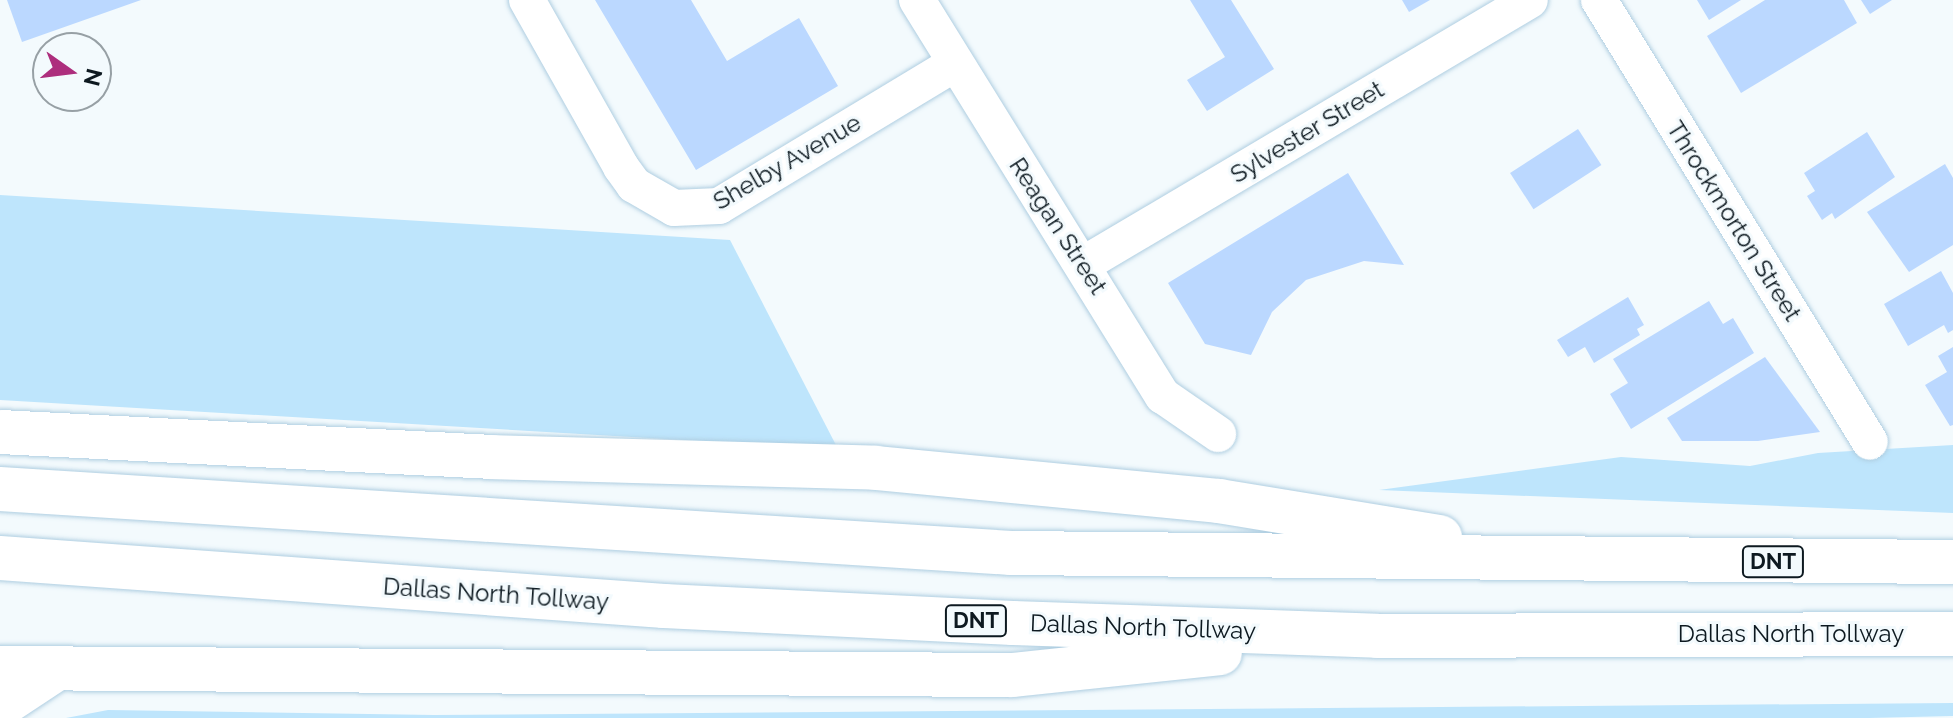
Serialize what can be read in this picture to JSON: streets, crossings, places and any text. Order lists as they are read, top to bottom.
{
  "streets": {
    "highway": ["DNT", "Dallas North Tollway"],
    "street": [
      "Sylvester Street",
      "Shelby Avenue",
      "Throckmorton Street",
      "Reagan Street"
    ]
  },
  "crossings": [
    ["Sylvester Street", "Reagan Street"],
    ["Shelby Avenue", "Reagan Street"]
  ],
  "north": "right"
}
